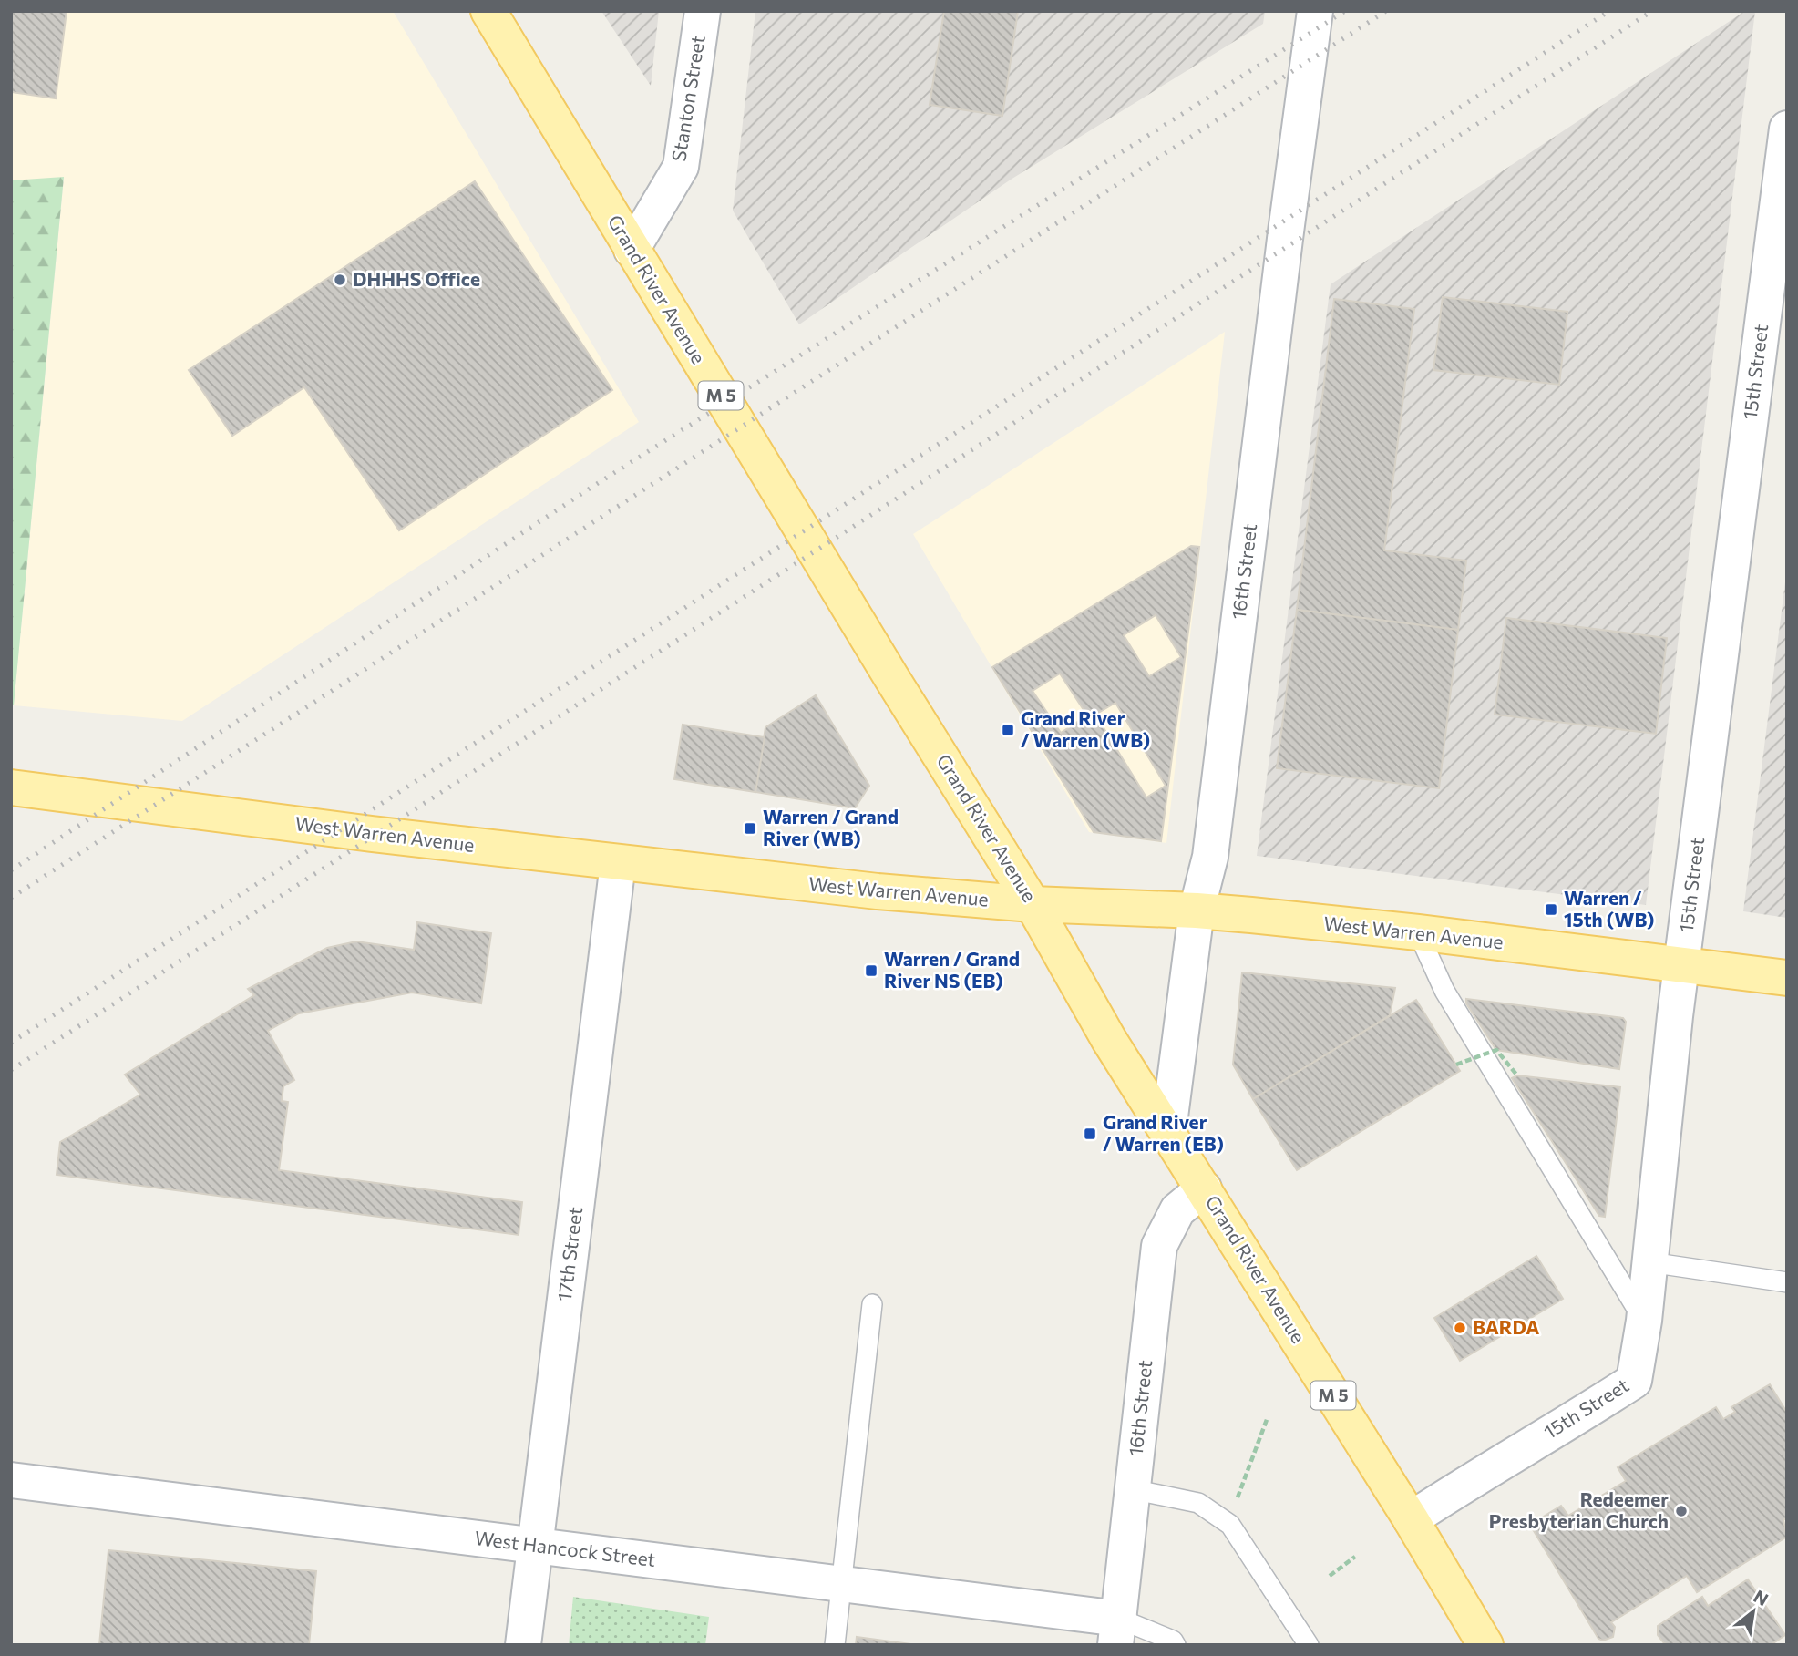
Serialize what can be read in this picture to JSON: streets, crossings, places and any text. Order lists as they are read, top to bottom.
{
  "streets": {
    "main road": ["Grand River Avenue", "M 5", "West Warren Avenue"],
    "street": [
      "Stanton Street",
      "15th Street",
      "16th Street",
      "17th Street",
      "West Hancock Street"
    ]
  },
  "crossings": [
    ["Stanton Street", "Grand River Avenue"],
    ["Grand River Avenue", "15th Street"],
    ["Grand River Avenue", "16th Street"],
    ["Grand River Avenue", "West Warren Avenue"],
    ["15th Street", "West Warren Avenue"],
    ["16th Street", "West Warren Avenue"],
    ["16th Street", "West Hancock Street"],
    ["West Warren Avenue", "17th Street"],
    ["17th Street", "West Hancock Street"]
  ],
  "places": {
    "other": ["DHHHS Office", "BARDA", "Redeemer Presbyterian Church"],
    "transit": [
      "Grand River / Warren (WB)",
      "Warren / Grand River (WB)",
      "Warren / 15th (WB)",
      "Warren / Grand River NS (EB)",
      "Grand River / Warren (EB)"
    ]
  },
  "north": "top right"
}
